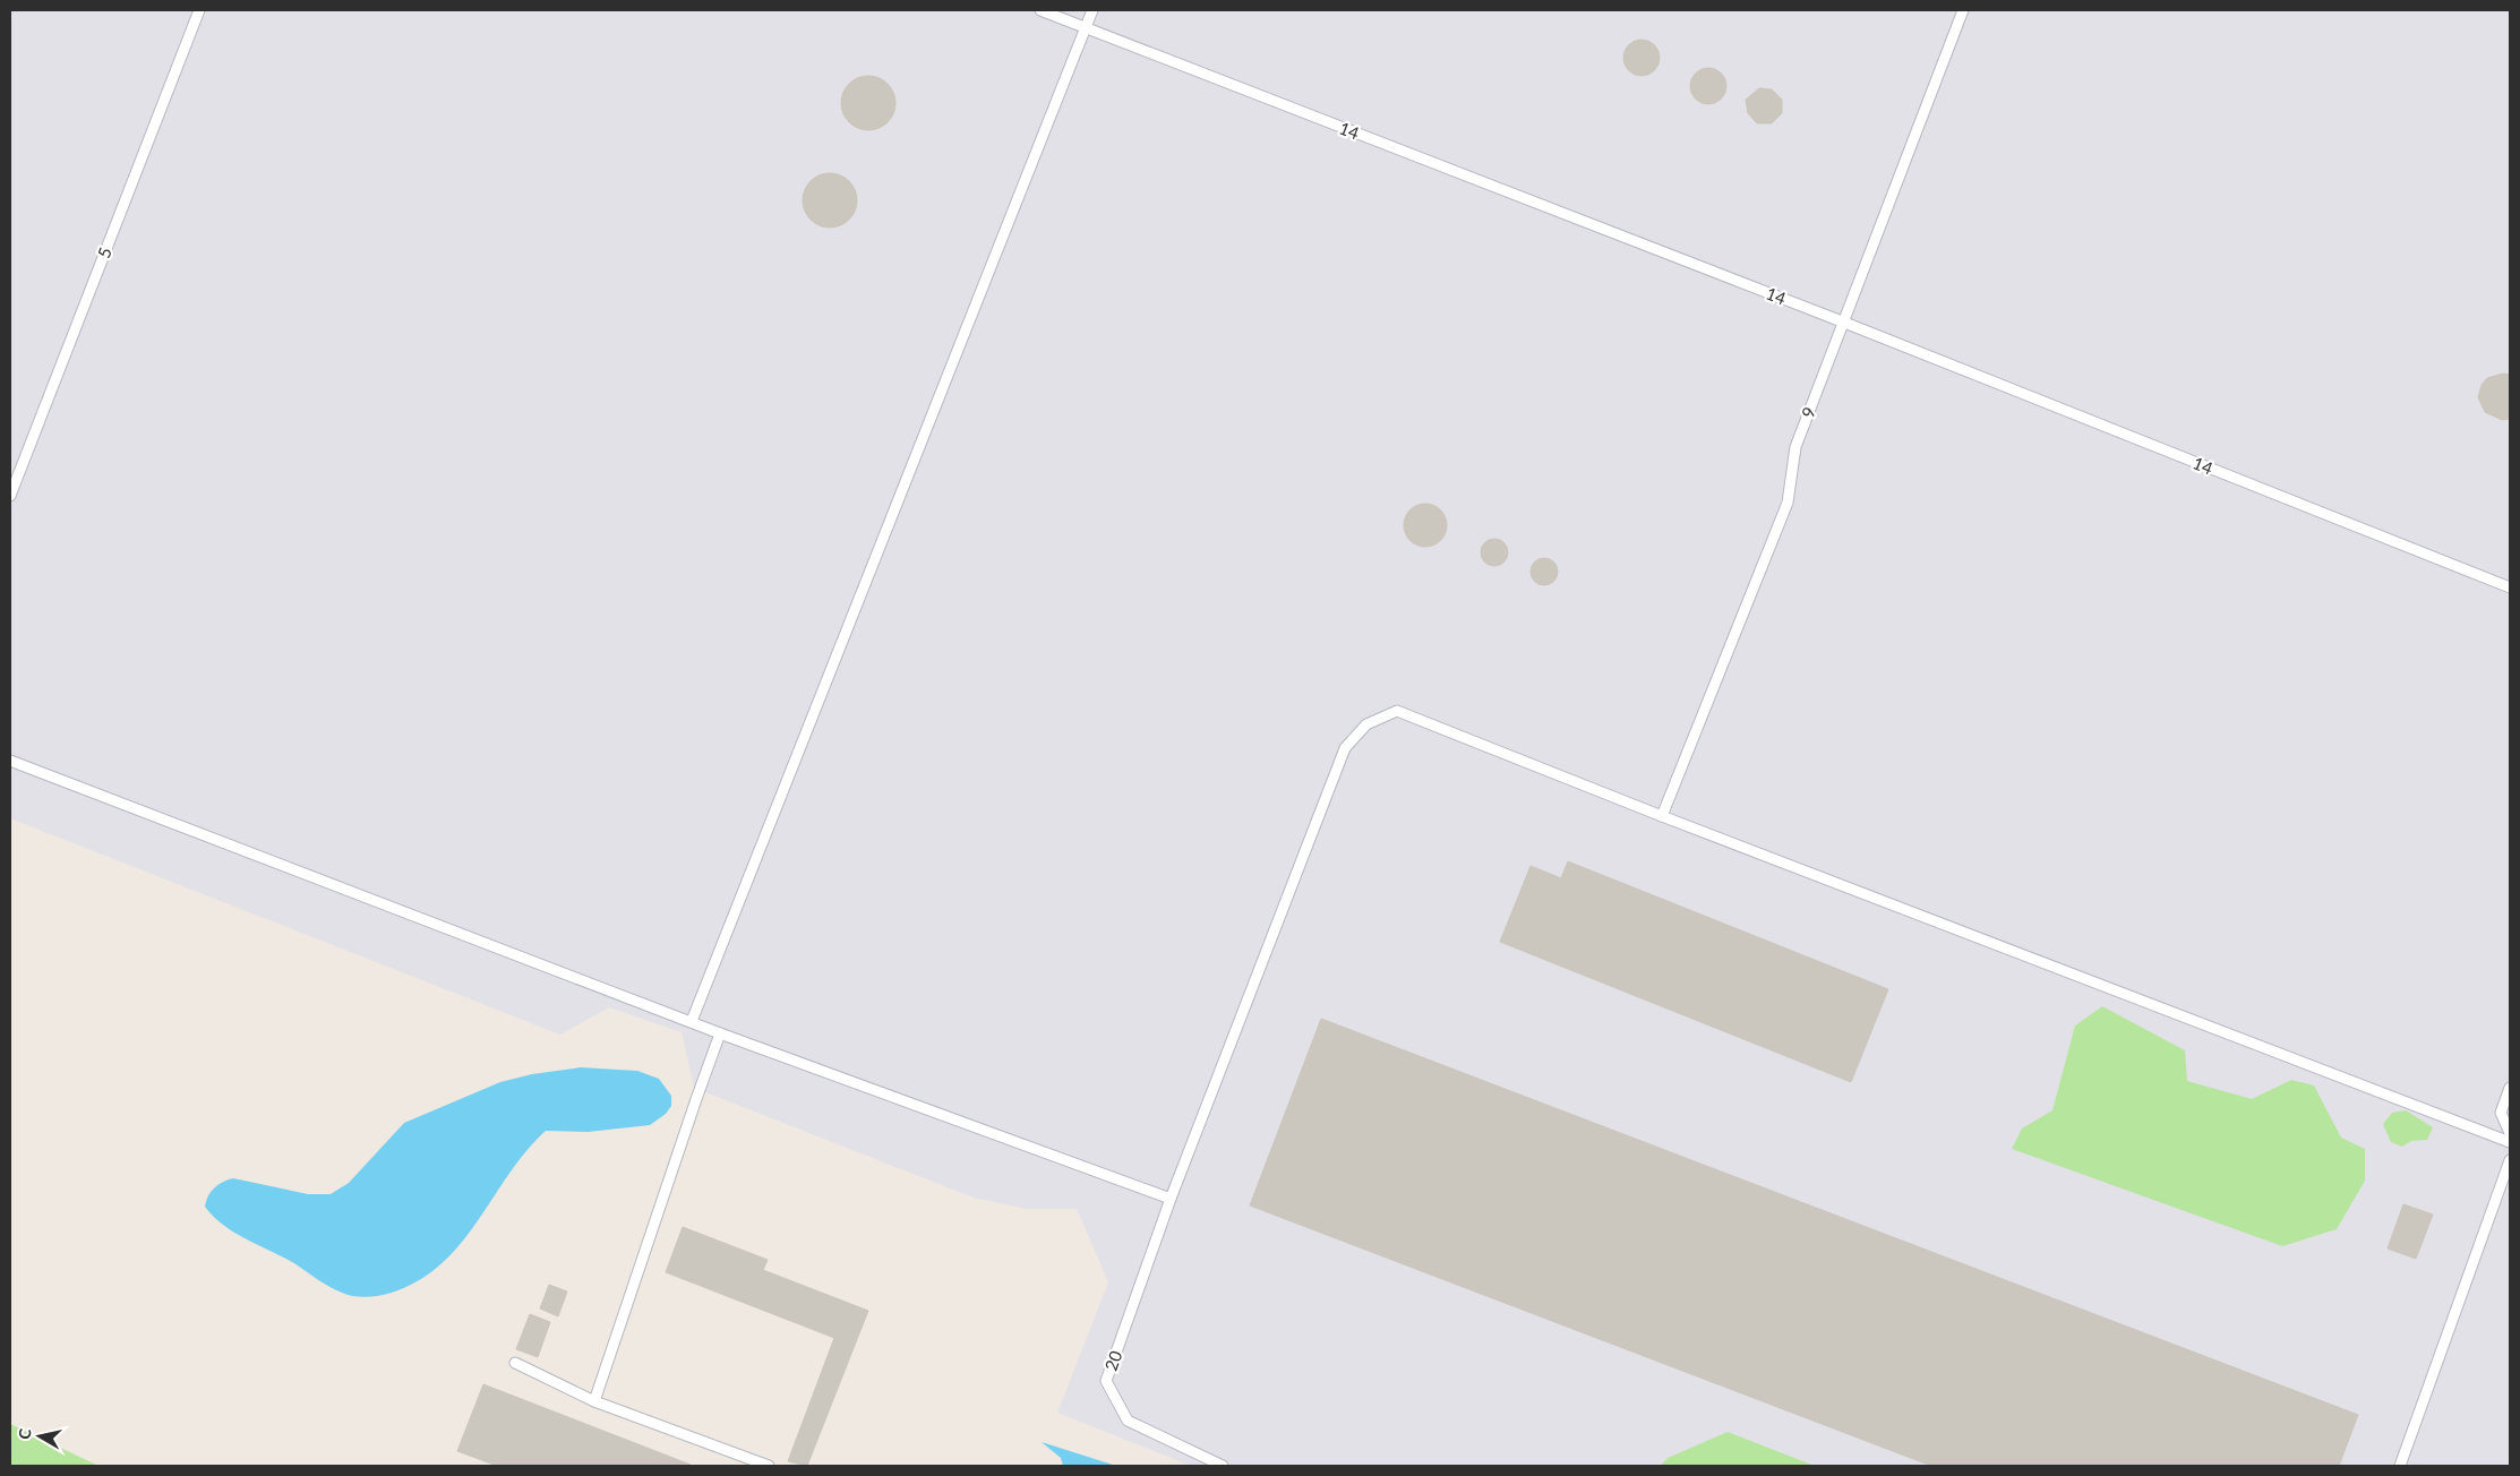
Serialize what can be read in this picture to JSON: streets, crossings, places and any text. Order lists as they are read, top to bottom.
{
  "streets": {
    "lane": [
      "14",
      "5",
      "9",
      "20"
    ]
  },
  "crossings": [
    ["14", "9"],
    ["9", "20"]
  ],
  "north": "left"
}
